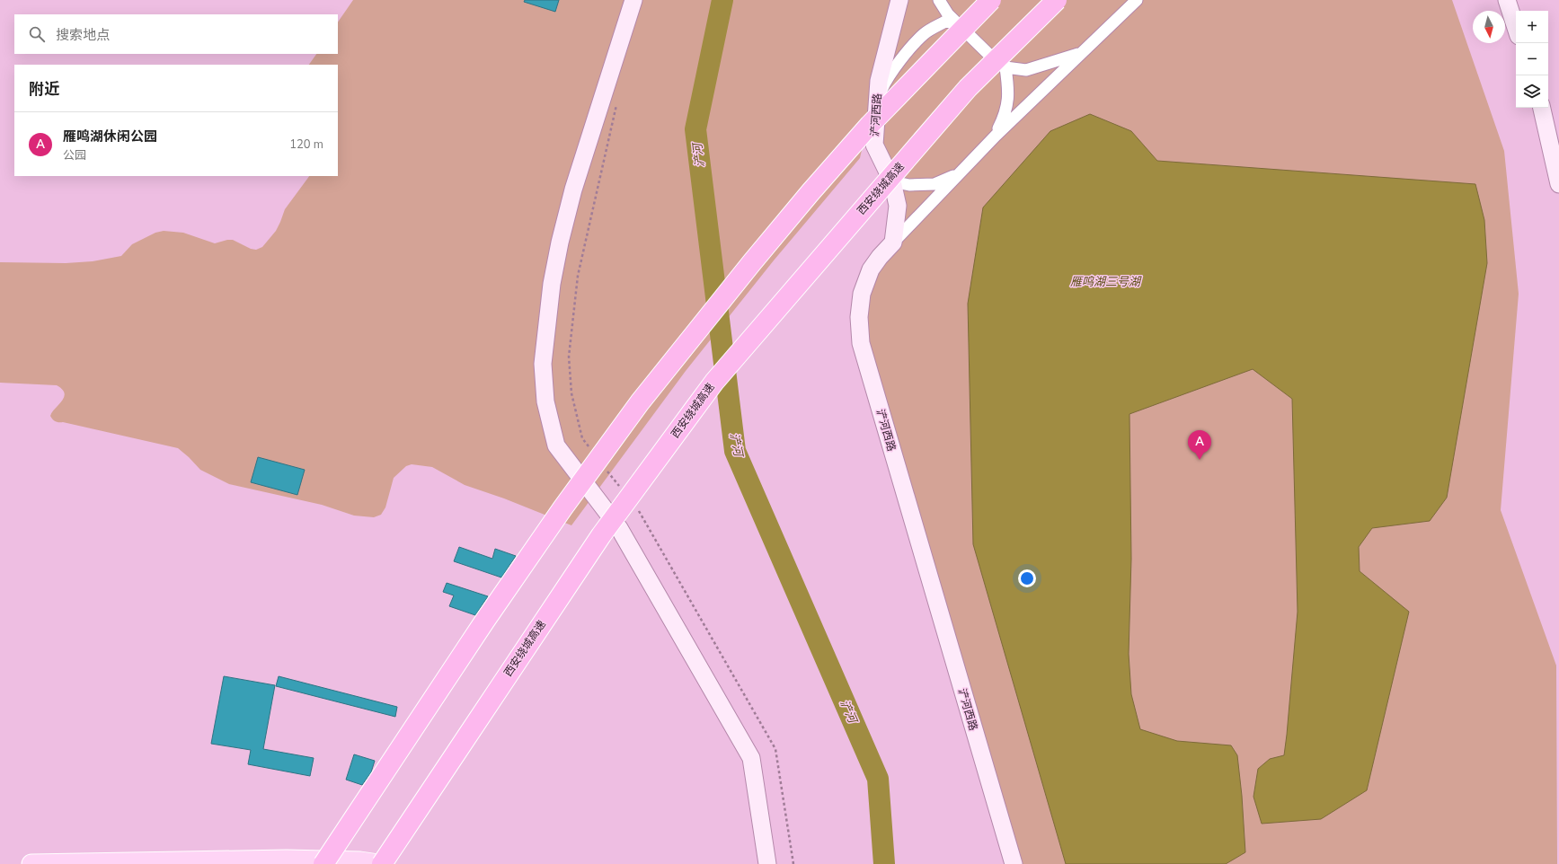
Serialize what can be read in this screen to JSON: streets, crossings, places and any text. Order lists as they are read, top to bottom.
{
  "streets": {
    "highway": ["西安绕城高速"],
    "street": ["浐河西路"]
  },
  "water": ["浐河", "雁鸣湖三号湖"],
  "north": "bottom",
  "page": {
    "map_buttons": ["+", "−"],
    "search": "搜索地点",
    "heading": "附近",
    "list": [
      {
        "mark": "A",
        "name": "雁鸣湖休闲公园",
        "note": "公园",
        "value": "120 m"
      }
    ],
    "pins": "A"
  }
}
